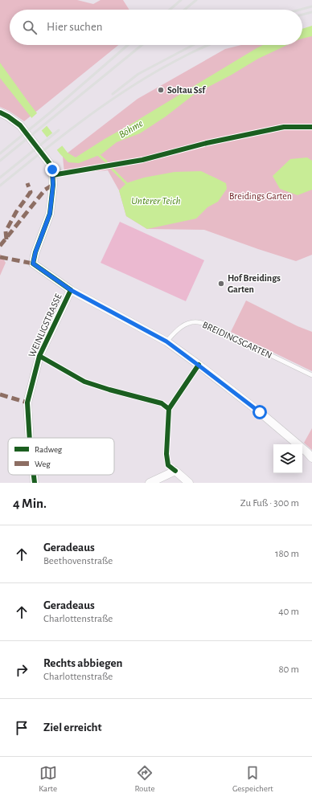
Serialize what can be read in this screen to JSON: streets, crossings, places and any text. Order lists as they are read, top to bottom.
{
  "streets": {
    "street": ["WEINLIGSTRASSE"],
    "lane": ["BREIDINGSGARTEN"]
  },
  "water": ["Böhme", "Unterer Teich"],
  "parks": ["Breidings Garten"],
  "places": ["Soltau Ssf", "Hof Breidings Garten"],
  "legend": ["Radweg", "Weg"],
  "page": {
    "search": "Hier suchen",
    "heading": ["4 Min.", "Zu Fuß · 300 m"],
    "list": [
      ["Geradeaus", "Beethovenstraße", "180 m"],
      ["Geradeaus", "Charlottenstraße", "40 m"],
      ["Rechts abbiegen", "Charlottenstraße", "80 m"],
      "Ziel erreicht"
    ],
    "nav": ["Karte", "Route", "Gespeichert"]
  }
}
